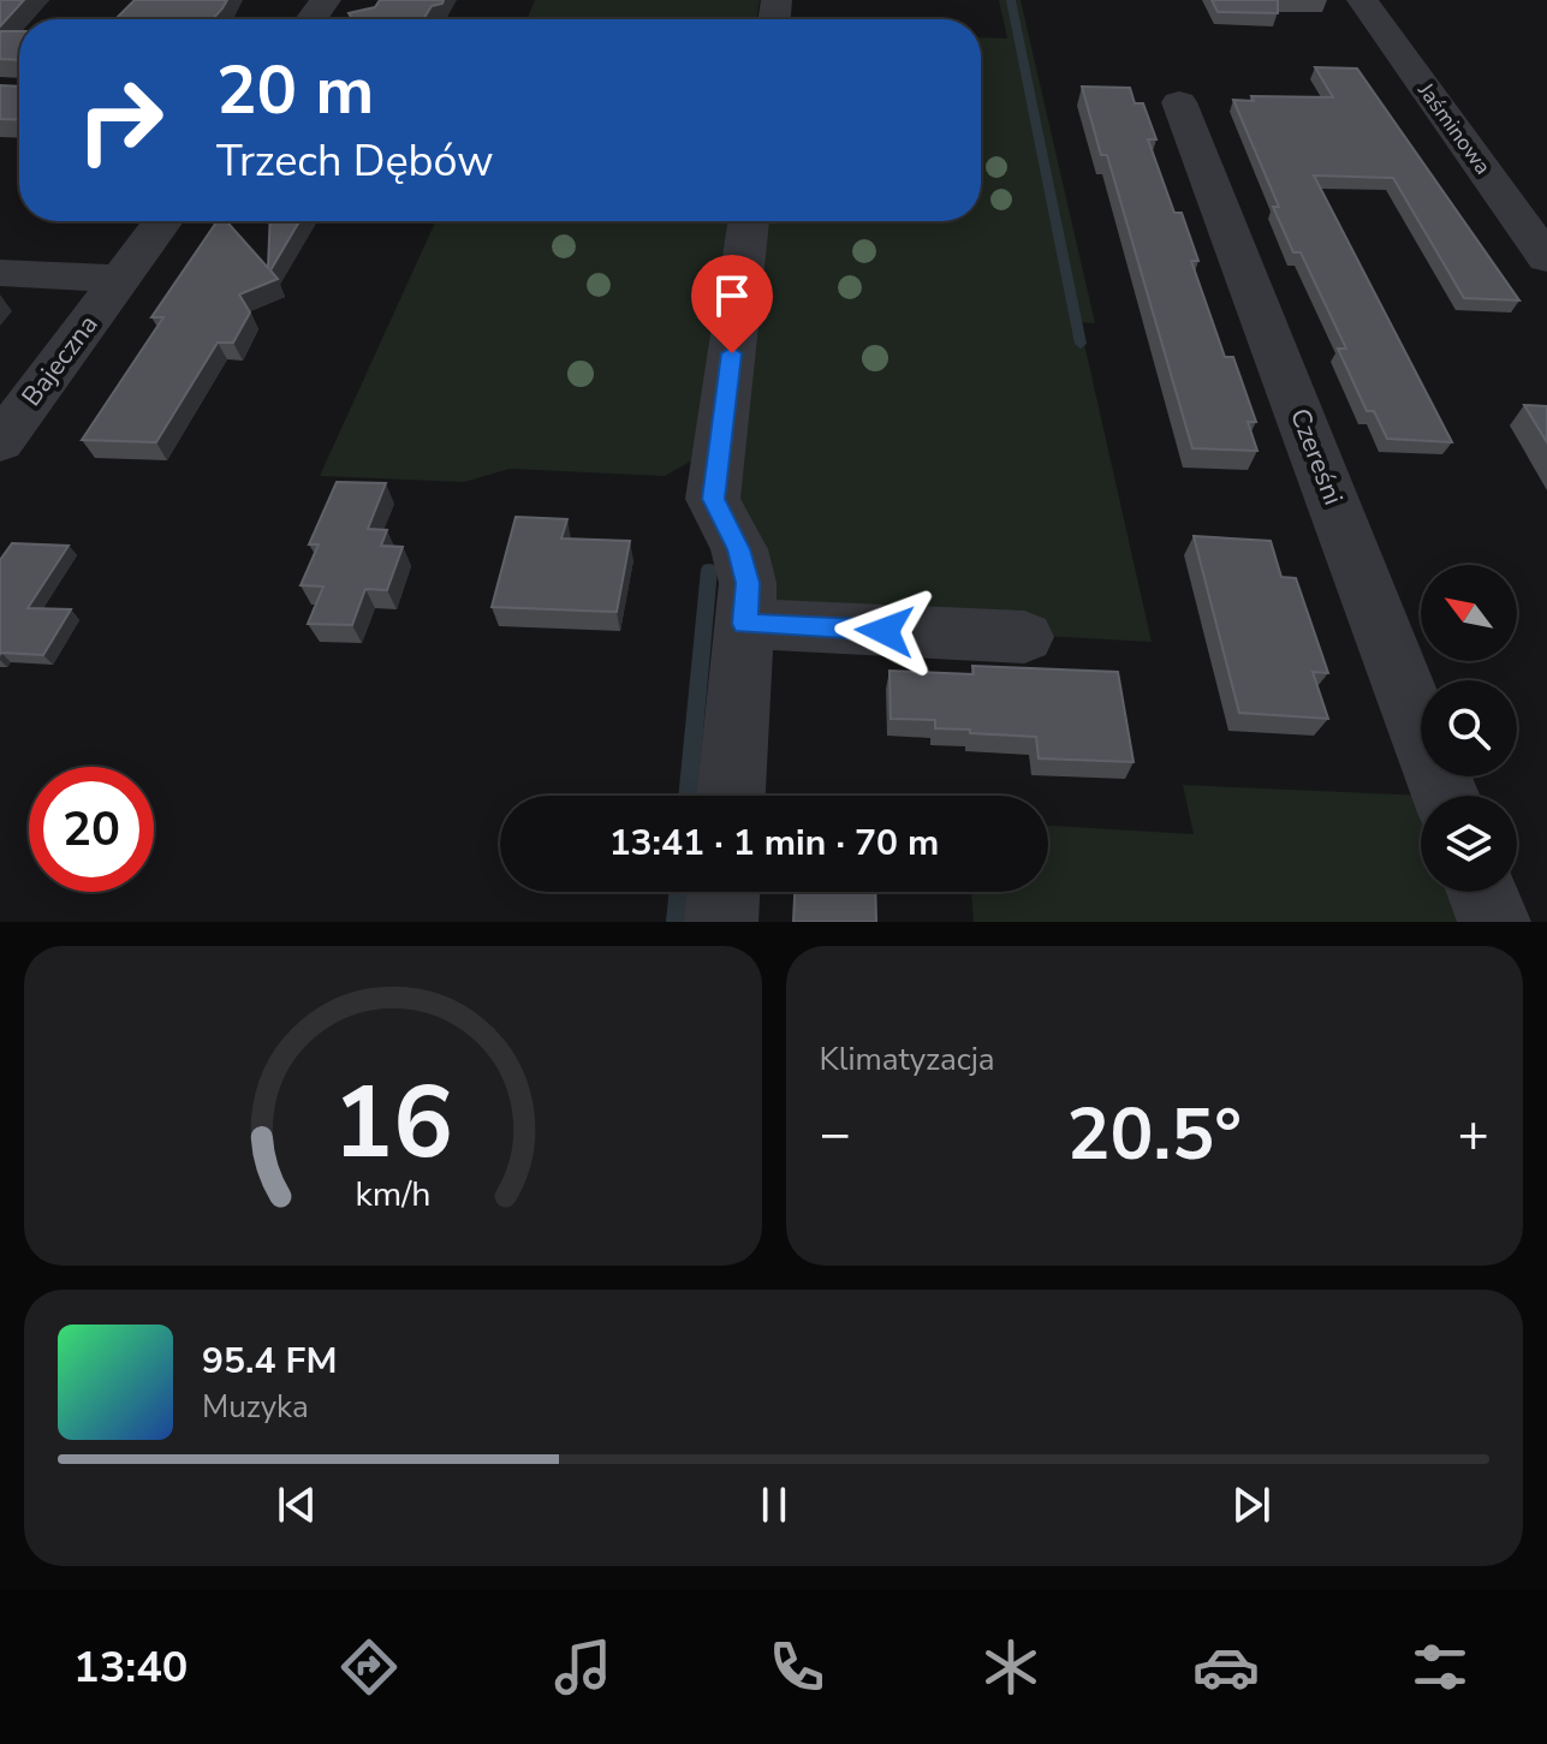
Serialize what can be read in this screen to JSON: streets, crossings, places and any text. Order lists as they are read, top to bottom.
{
  "streets": {
    "street": ["Jaśminowa", "Bajeczna", "Czereśni"]
  },
  "north": "top left",
  "page": {
    "turn": ["20 m", "Trzech Dębów"],
    "limit": "20",
    "trip": "13:41 · 1 min · 70 m",
    "tile": "Klimatyzacja",
    "heat": ["−", "20.5°", "+"],
    "song": ["95.4 FM", "Muzyka"],
    "tabs": "13:40",
    "gauge": ["16", "km/h"]
  }
}
